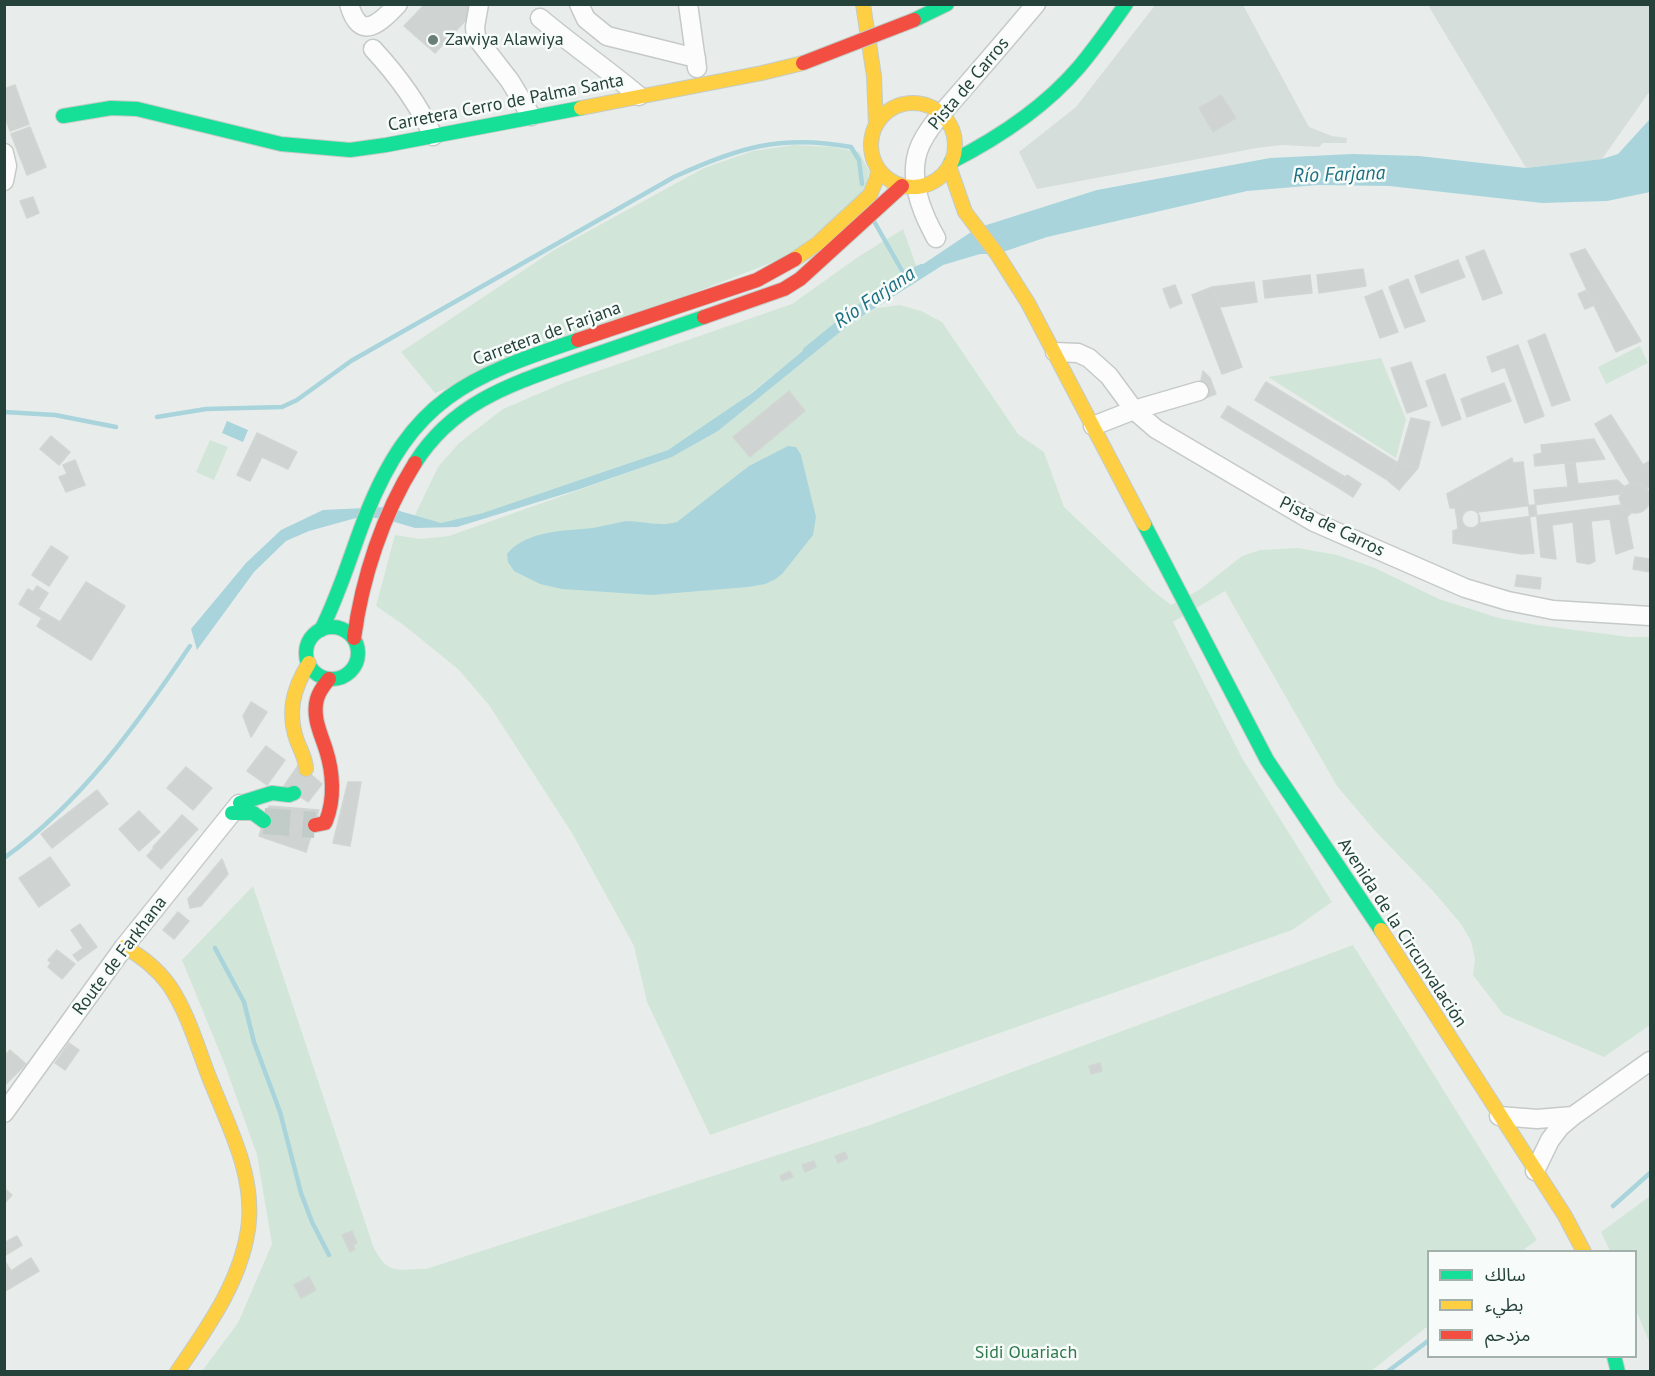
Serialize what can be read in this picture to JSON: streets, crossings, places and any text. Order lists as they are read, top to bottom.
{
  "streets": {
    "main road": ["Carretera Cerro de Palma Santa", "Carretera de Farjana", "Avenida de la Circunvalación"],
    "street": ["Pista de Carros", "Route de Farkhana"]
  },
  "crossings": [
    ["Pista de Carros", "Carretera de Farjana"],
    ["Pista de Carros", "Avenida de la Circunvalación"]
  ],
  "water": ["Río Farjana"],
  "parks": ["Sidi Ouariach"],
  "places": ["Zawiya Alawiya"],
  "legend": ["سالك", "بطيء", "مزدحم"]
}
